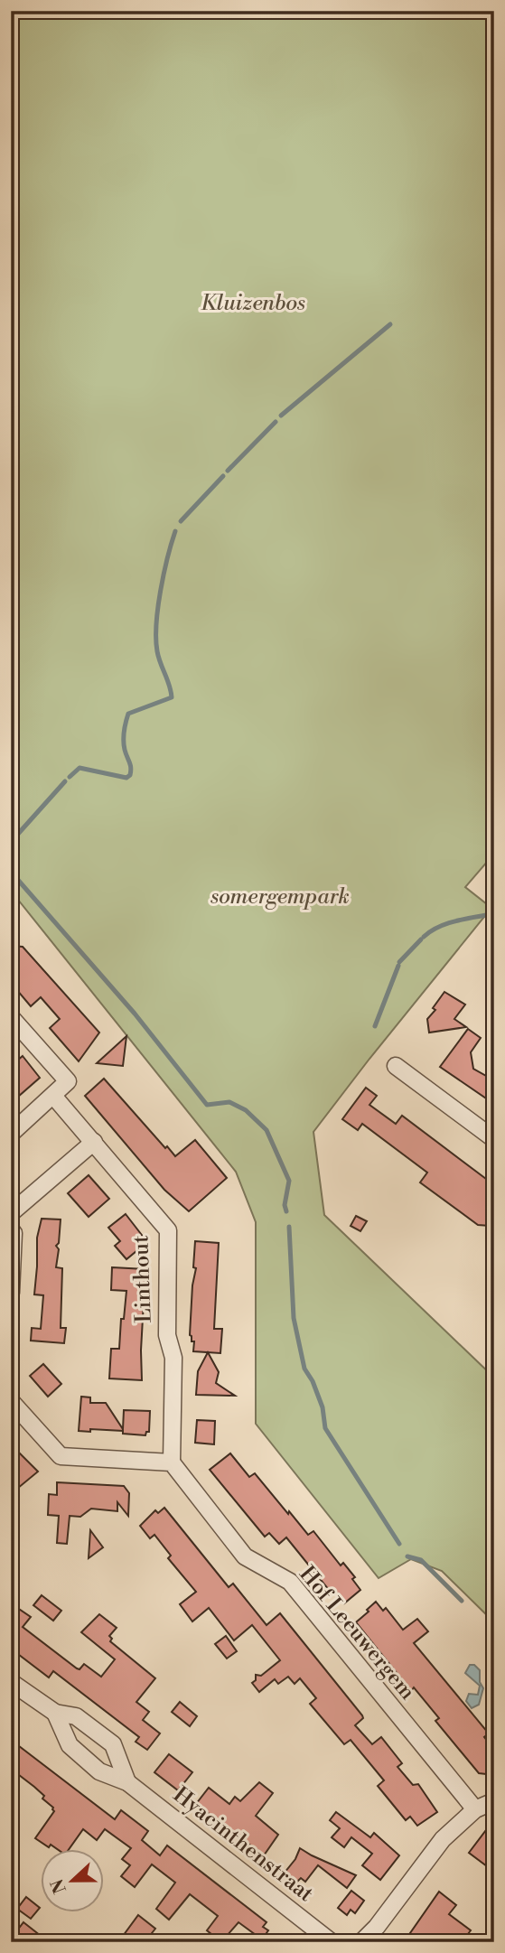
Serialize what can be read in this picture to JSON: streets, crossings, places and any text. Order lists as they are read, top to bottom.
{
  "streets": {
    "street": ["Linthout", "Hof Leeuwergem", "Hyacinthenstraat"]
  },
  "crossings": [
    ["Linthout", "Hof Leeuwergem"]
  ],
  "parks": ["Kluizenbos", "somergempark"],
  "north": "left"
}
